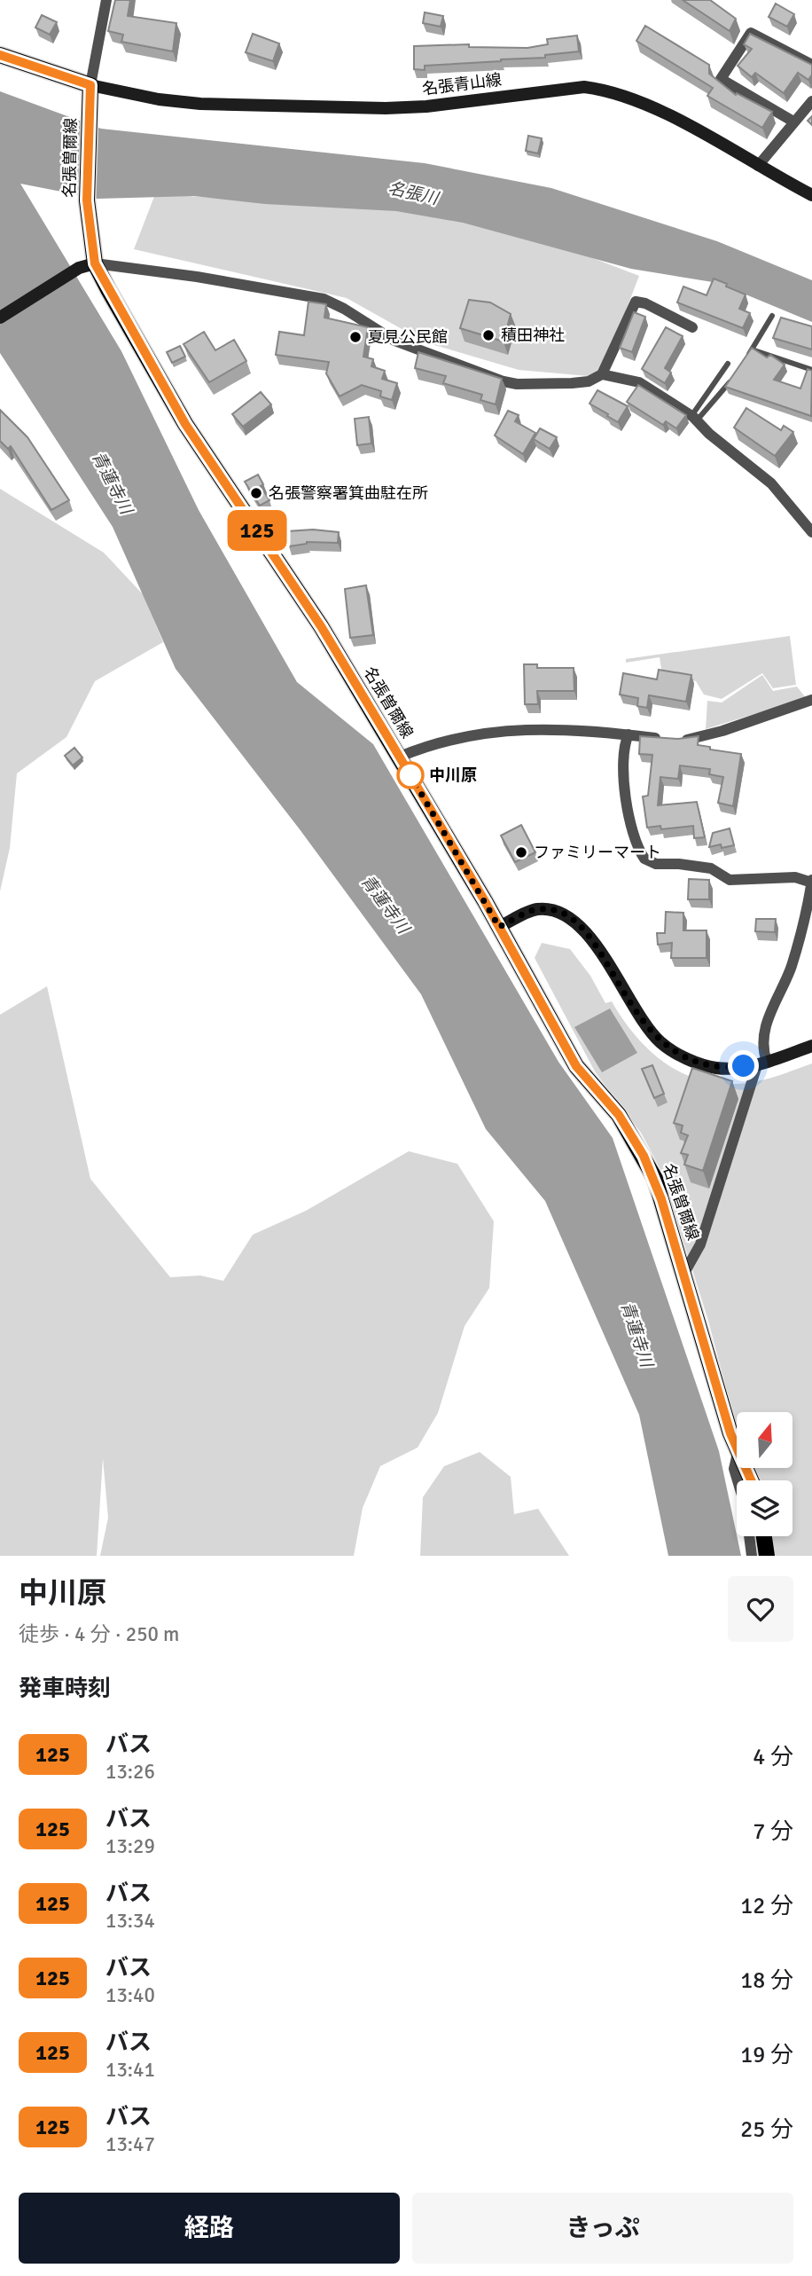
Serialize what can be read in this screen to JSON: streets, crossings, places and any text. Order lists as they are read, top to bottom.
{
  "streets": {
    "main road": ["名張青山線", "名張曽爾線"]
  },
  "crossings": [
    ["名張青山線", "名張曽爾線"]
  ],
  "water": ["名張川", "青蓮寺川"],
  "places": [
    "積田神社",
    "夏見公民館",
    "名張警察署箕曲駐在所",
    "中川原",
    "ファミリーマート"
  ],
  "lines": ["bus line 125"],
  "north": "top",
  "page": {
    "on_map": "125",
    "heading": [
      ["中川原", "徒歩 · 4 分 · 250 m"],
      "発車時刻"
    ],
    "list": [
      {
        "mark": "125",
        "name": "バス",
        "note": "13:26",
        "value": "4 分"
      },
      {
        "mark": "125",
        "name": "バス",
        "note": "13:29",
        "value": "7 分"
      },
      {
        "mark": "125",
        "name": "バス",
        "note": "13:34",
        "value": "12 分"
      },
      {
        "mark": "125",
        "name": "バス",
        "note": "13:40",
        "value": "18 分"
      },
      {
        "mark": "125",
        "name": "バス",
        "note": "13:41",
        "value": "19 分"
      },
      {
        "mark": "125",
        "name": "バス",
        "note": "13:47",
        "value": "25 分"
      }
    ],
    "buttons": ["経路", "きっぷ"]
  }
}
